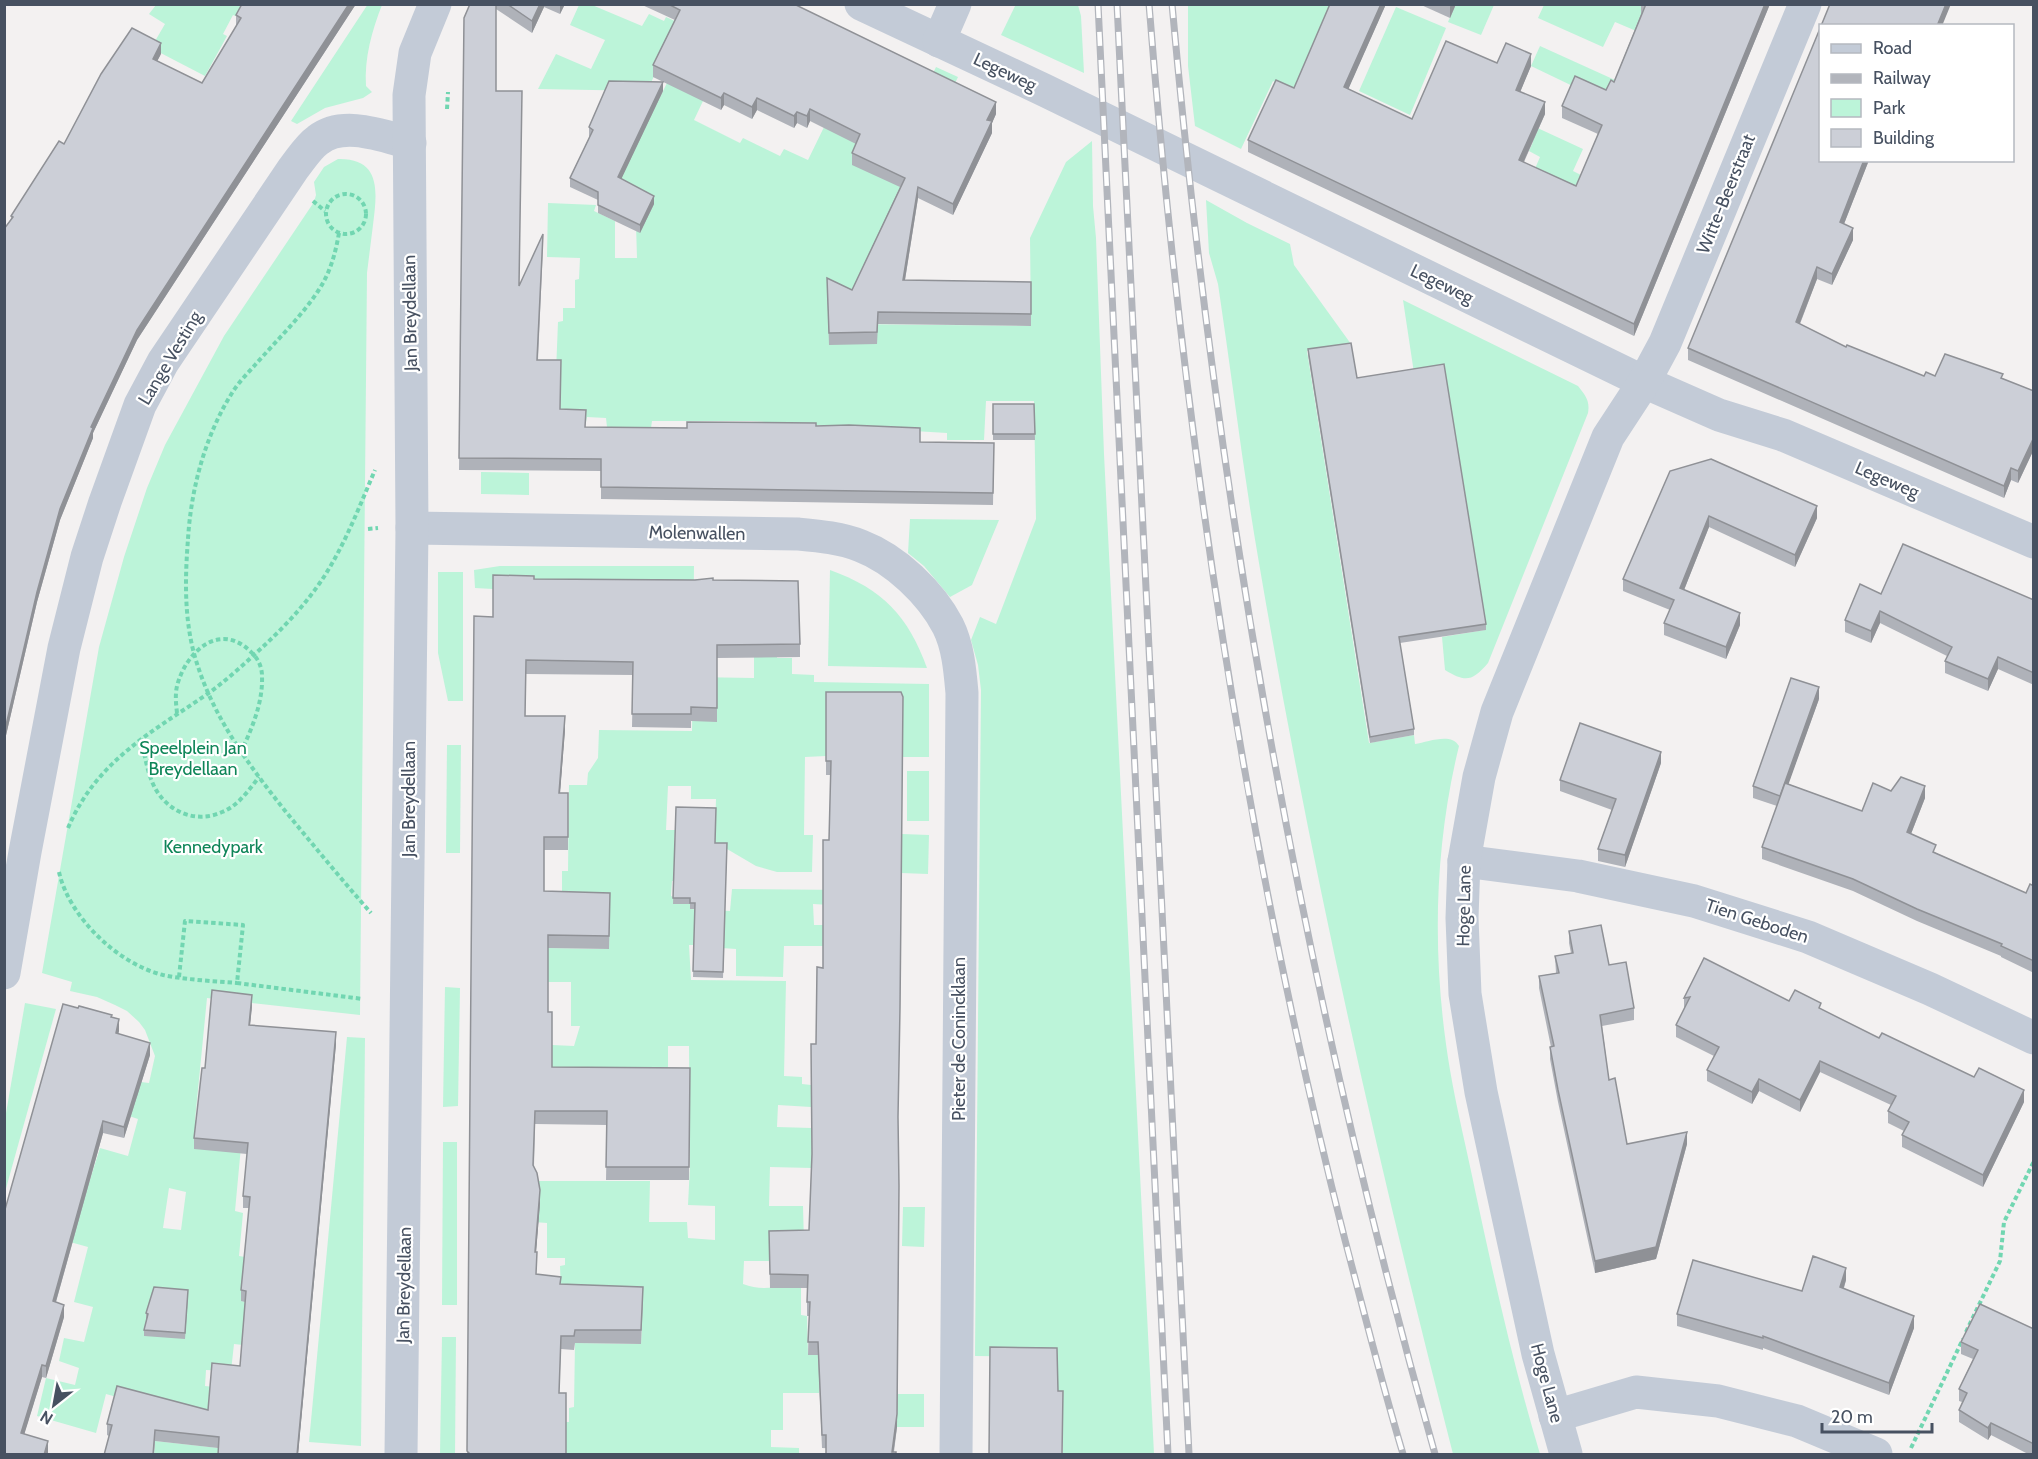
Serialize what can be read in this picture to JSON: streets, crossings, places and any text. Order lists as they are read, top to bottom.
{
  "streets": {
    "street": [
      "Legeweg",
      "Witte-Beerstraat",
      "Jan Breydellaan",
      "Lange Vesting",
      "Molenwallen",
      "Hoge Lane",
      "Tien Geboden",
      "Pieter de Conincklaan"
    ]
  },
  "crossings": [
    ["Legeweg", "Witte-Beerstraat"],
    ["Legeweg", "Hoge Lane"],
    ["Witte-Beerstraat", "Hoge Lane"],
    ["Jan Breydellaan", "Lange Vesting"],
    ["Jan Breydellaan", "Molenwallen"],
    ["Molenwallen", "Pieter de Conincklaan"],
    ["Hoge Lane", "Tien Geboden"]
  ],
  "parks": ["Speelplein Jan Breydellaan", "Kennedypark"],
  "legend": [
    "Road",
    "Railway",
    "Park",
    "Building"
  ],
  "scale_bar": "20 m",
  "north": "bottom left"
}
